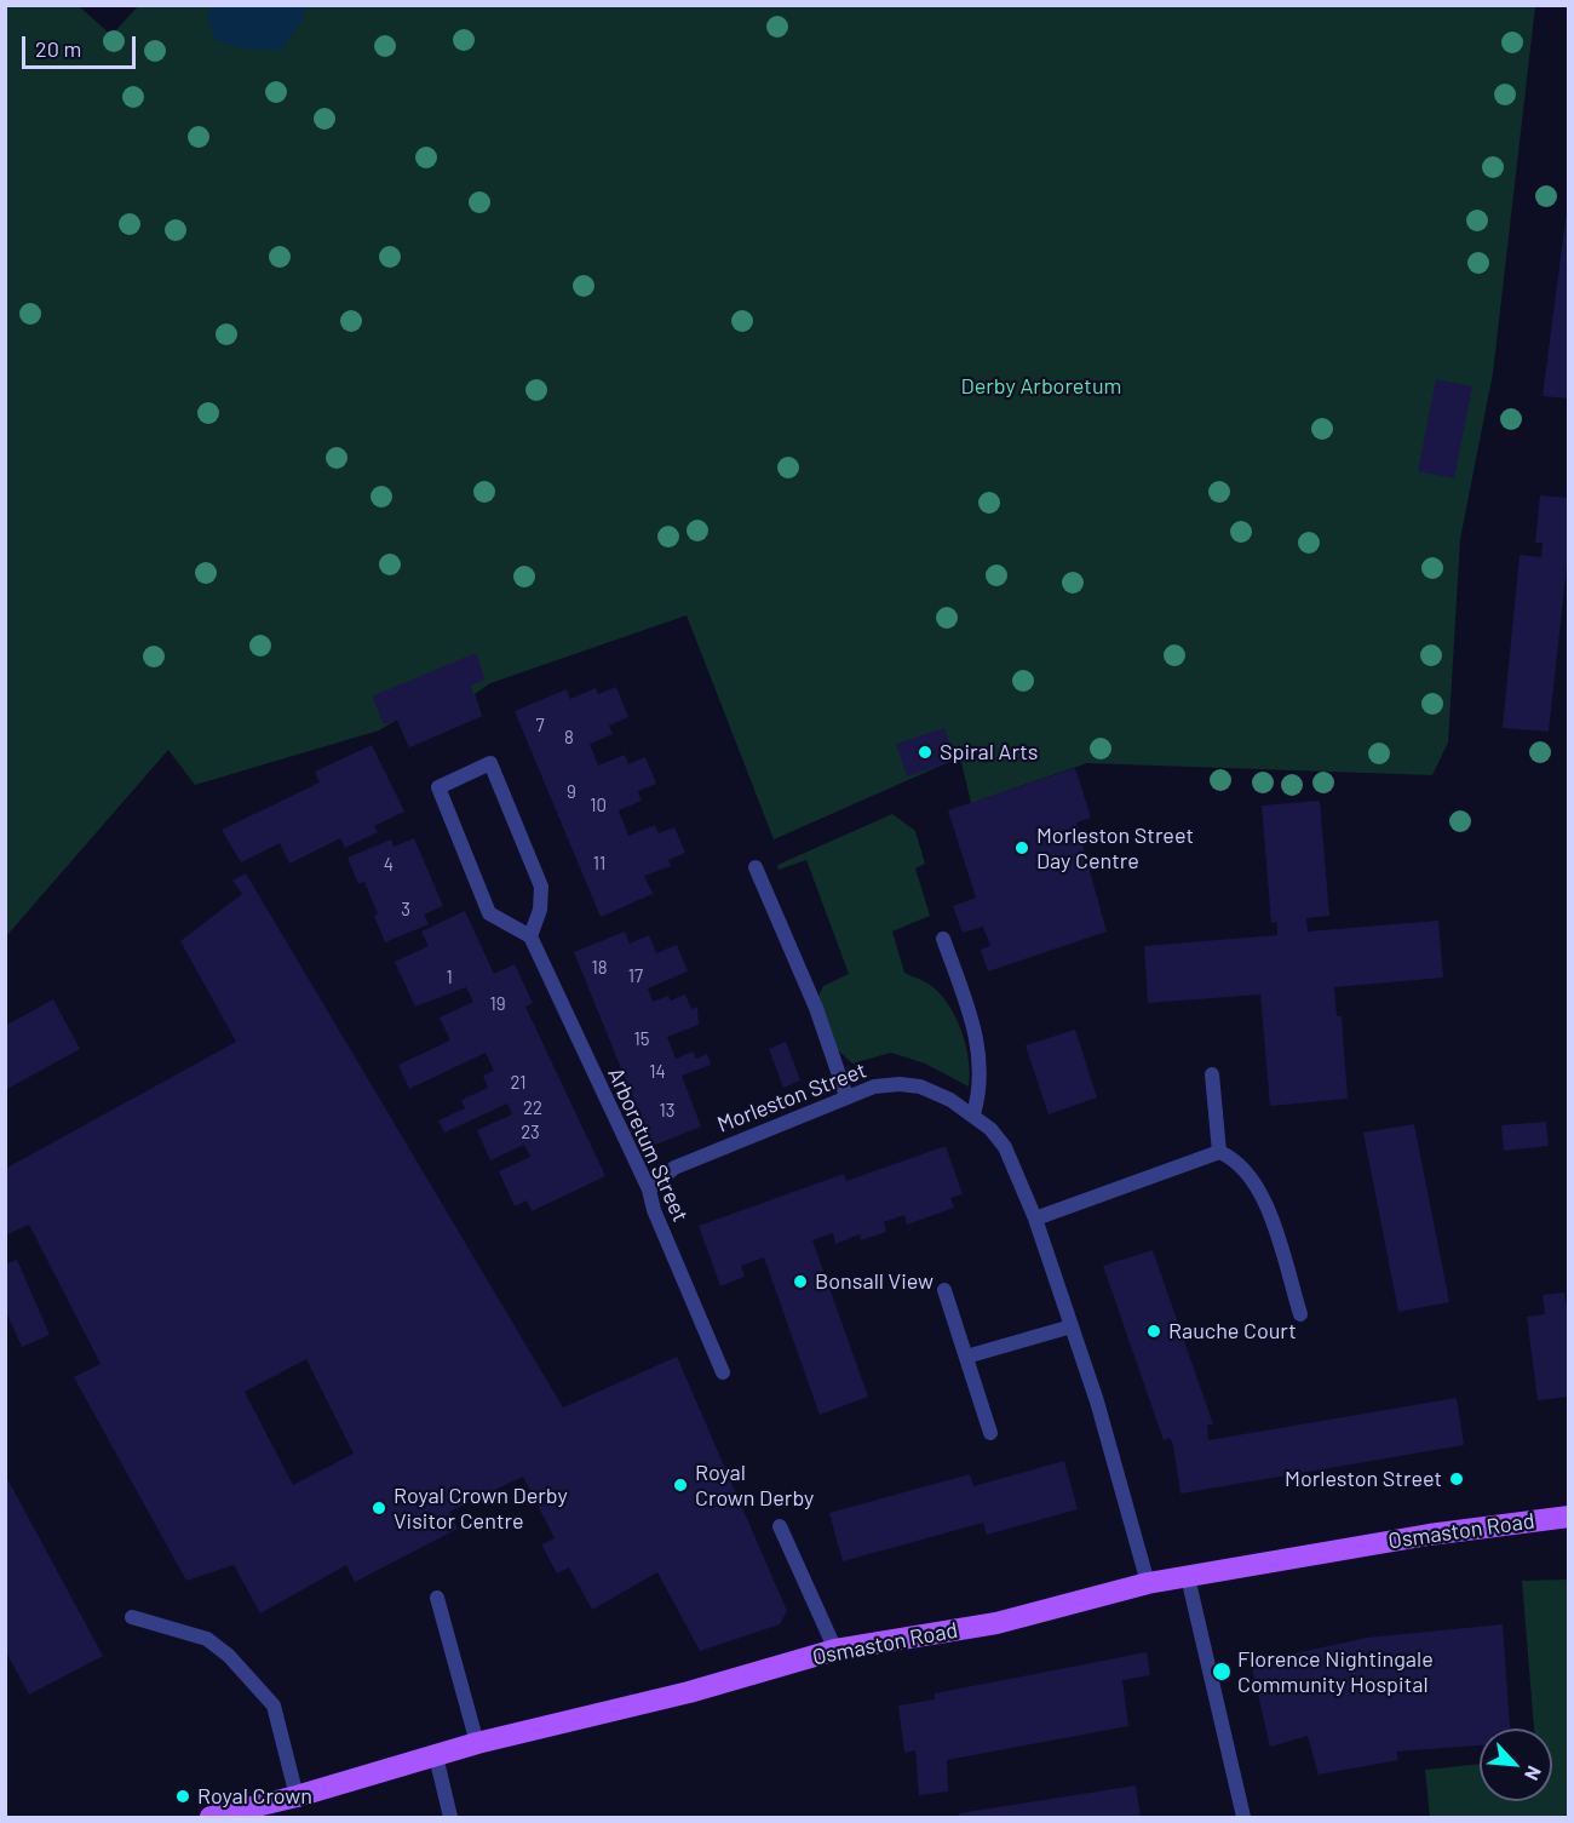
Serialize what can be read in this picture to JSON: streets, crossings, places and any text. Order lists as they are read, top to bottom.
{
  "streets": {
    "main road": ["Osmaston Road"],
    "street": ["Morleston Street", "Arboretum Street"]
  },
  "crossings": [
    ["Morleston Street", "Arboretum Street"],
    ["Morleston Street", "Osmaston Road"]
  ],
  "parks": ["Derby Arboretum"],
  "places": [
    "Spiral Arts",
    "Morleston Street Day Centre",
    "Bonsall View",
    "Rauche Court",
    "Morleston Street",
    "Royal Crown Derby",
    "Royal Crown Derby Visitor Centre",
    "Florence Nightingale Community Hospital",
    "Royal Crown"
  ],
  "house_numbers": [
    "7",
    "8",
    "9",
    "10",
    "11",
    "4",
    "3",
    "18",
    "17",
    "1",
    "19",
    "15",
    "14",
    "21",
    "22",
    "13",
    "23"
  ],
  "scale_bar": "20 m",
  "north": "bottom right"
}
